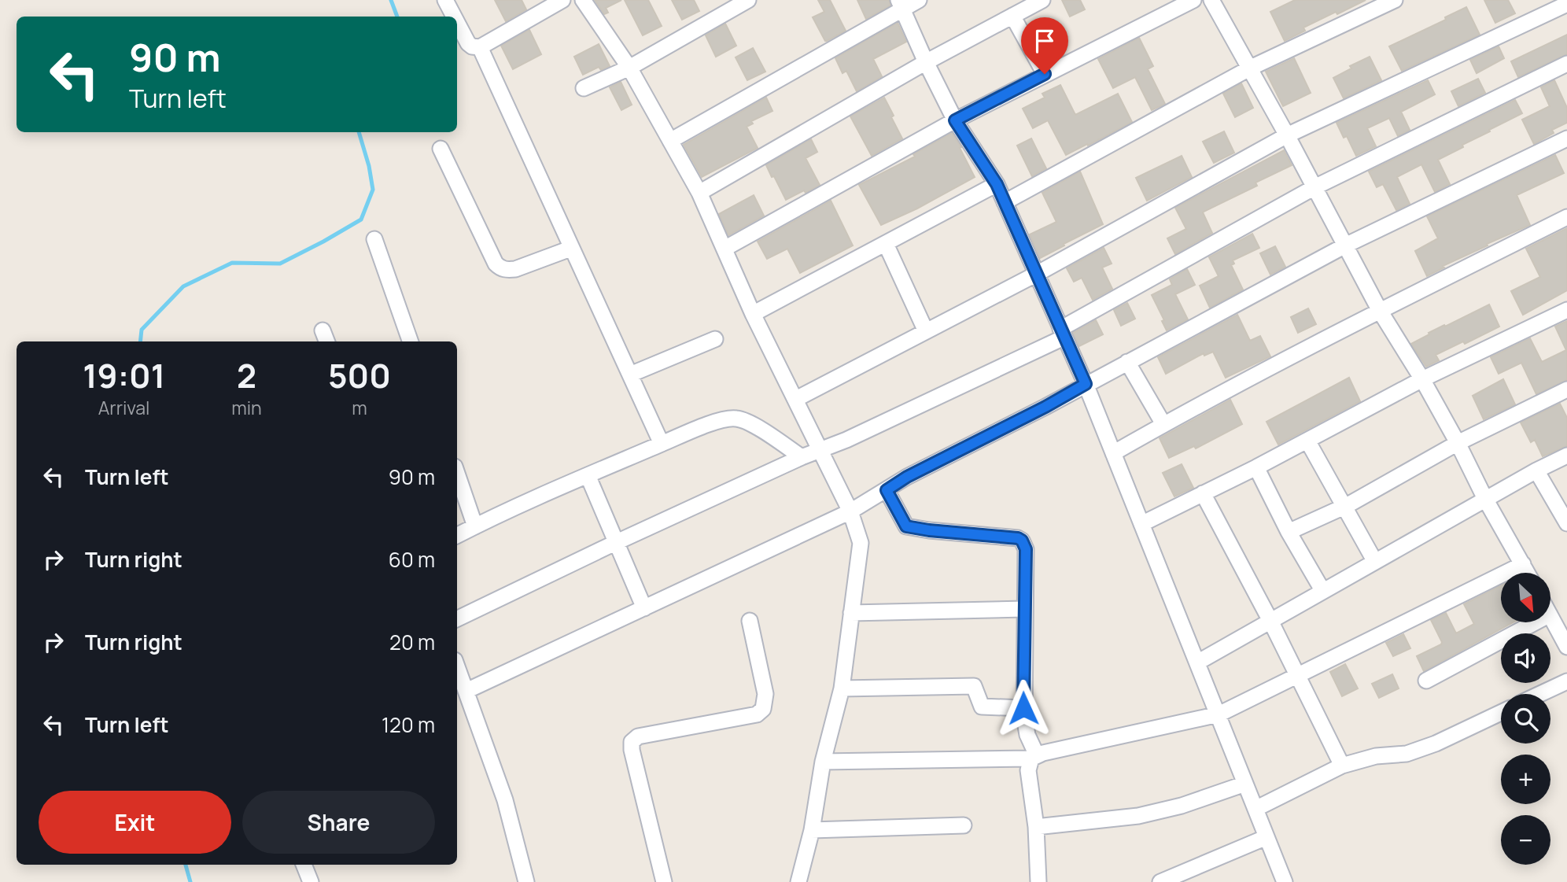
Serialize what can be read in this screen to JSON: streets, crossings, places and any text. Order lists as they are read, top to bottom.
{
  "north": "bottom right",
  "page": {
    "turn": ["90 m", "Turn left"],
    "eta": [
      "19:01",
      "Arrival",
      "2",
      "min",
      "500",
      "m"
    ],
    "list": [
      {
        "name": "Turn left",
        "value": "90 m"
      },
      {
        "name": "Turn right",
        "value": "60 m"
      },
      {
        "name": "Turn right",
        "value": "20 m"
      },
      {
        "name": "Turn left",
        "value": "120 m"
      }
    ],
    "map_buttons": ["+", "−"],
    "buttons": ["Exit", "Share"]
  }
}
